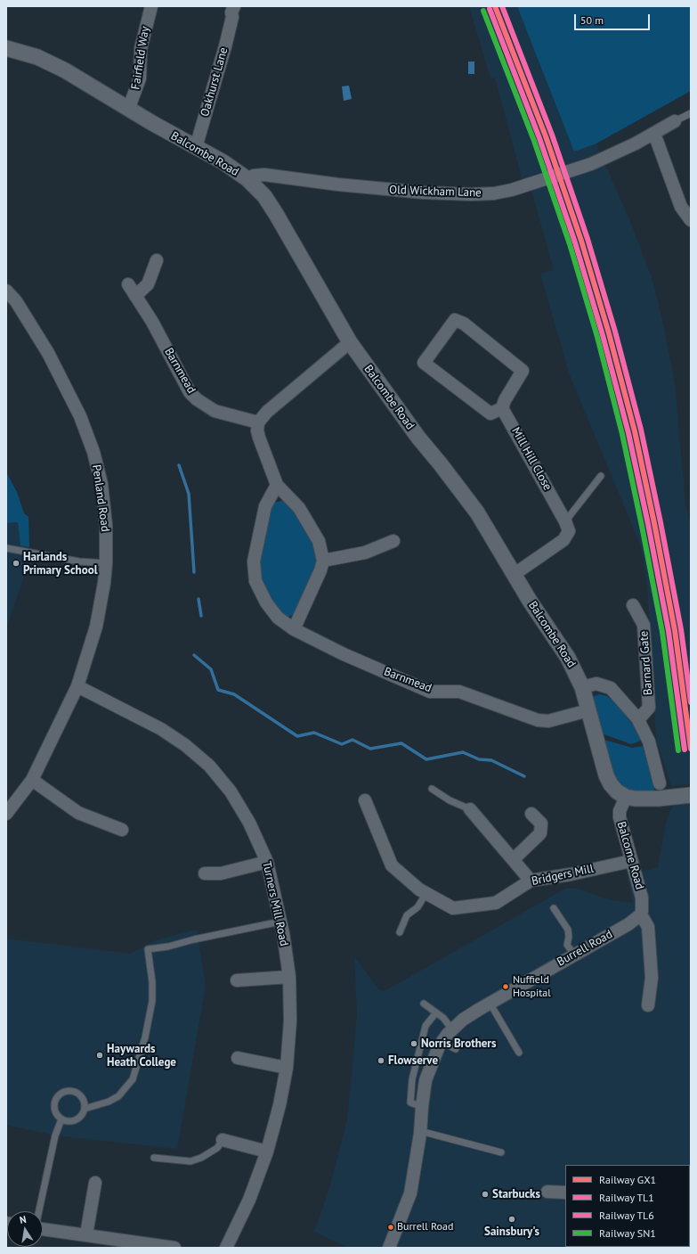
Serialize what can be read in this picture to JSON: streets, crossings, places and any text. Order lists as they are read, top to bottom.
{
  "streets": {
    "street": [
      "Fairfield Way",
      "Oakhurst Lane",
      "Balcombe Road",
      "Old Wickham Lane",
      "Barnmead",
      "Mill Hill Close",
      "Penland Road",
      "Barnard Gate",
      "Balcome Road",
      "Bridgers Mill",
      "Turners Mill Road",
      "Burrell Road"
    ]
  },
  "crossings": [
    ["Fairfield Way", "Balcombe Road"],
    ["Oakhurst Lane", "Balcombe Road"],
    ["Balcombe Road", "Old Wickham Lane"],
    ["Balcombe Road", "Barnmead"],
    ["Balcombe Road", "Balcome Road"],
    ["Penland Road", "Turners Mill Road"],
    ["Balcome Road", "Bridgers Mill"],
    ["Balcome Road", "Burrell Road"]
  ],
  "places": [
    "Harlands Primary School",
    "Nuffield Hospital",
    "Norris Brothers",
    "Haywards Heath College",
    "Flowserve",
    "Starbucks",
    "Sainsbury's",
    "Burrell Road"
  ],
  "lines": [
    "rail line GX1",
    "rail line TL6",
    "rail line TL1",
    "rail line SN1"
  ],
  "legend": [
    "Railway GX1",
    "Railway TL1",
    "Railway TL6",
    "Railway SN1"
  ],
  "scale_bar": "50 m",
  "north": "top"
}
